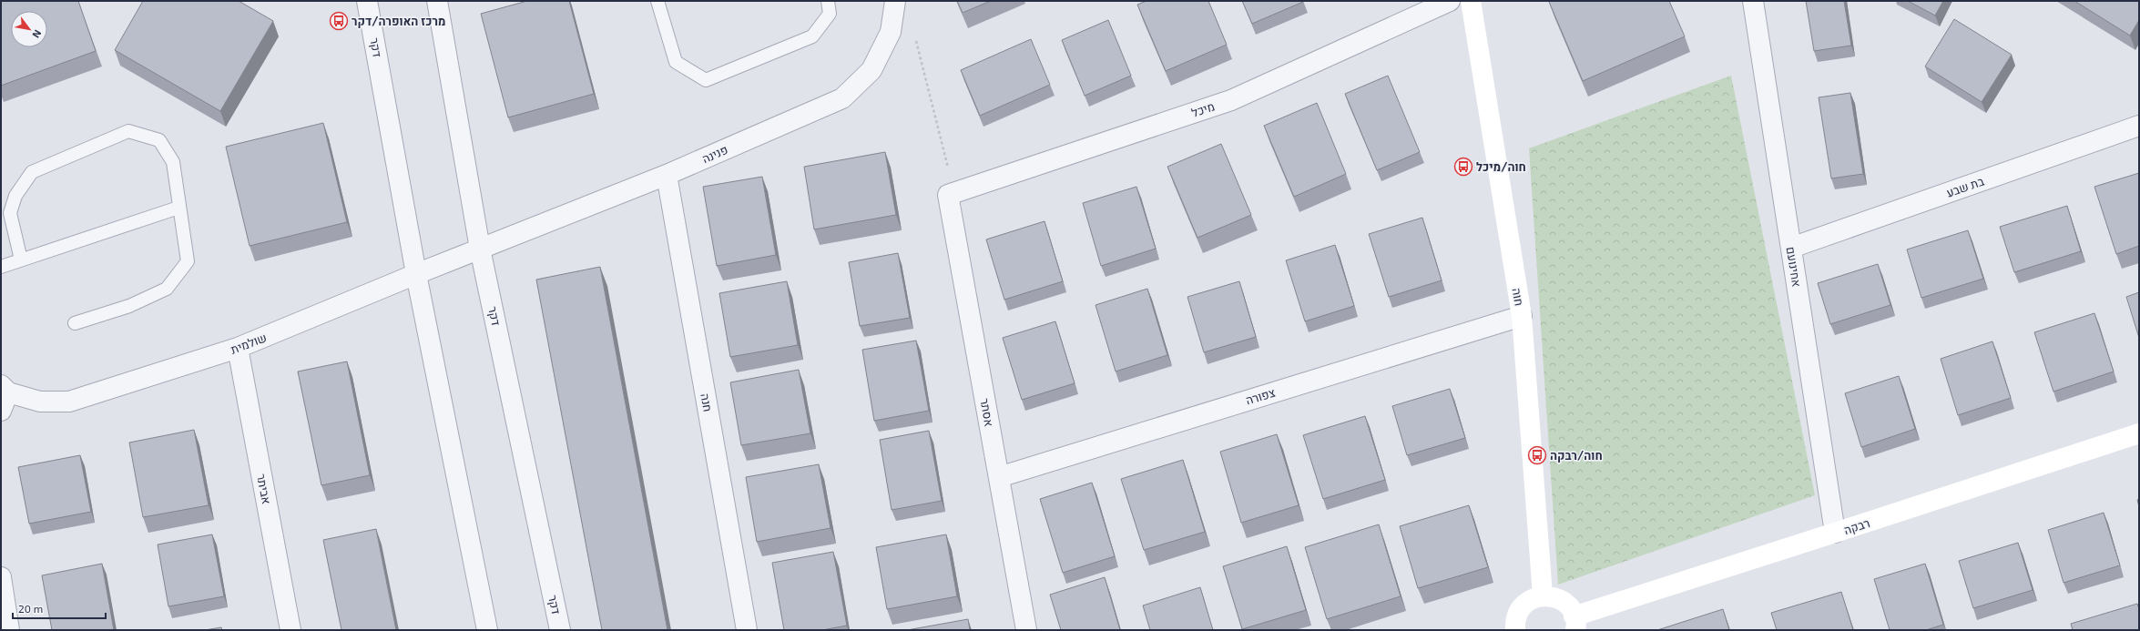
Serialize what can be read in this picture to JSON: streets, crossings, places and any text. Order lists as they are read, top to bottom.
{
  "streets": {
    "street": [
      "דקר",
      "מיכל",
      "פנינה",
      "בת שבע",
      "אחינועם",
      "חוה",
      "שולמית",
      "צפורה",
      "חנה",
      "אסתר",
      "אביתר",
      "רבקה"
    ]
  },
  "crossings": [
    ["דקר", "פנינה"],
    ["דקר", "שולמית"],
    ["מיכל", "אסתר"],
    ["פנינה", "שולמית"],
    ["פנינה", "חנה"],
    ["בת שבע", "אחינועם"],
    ["אחינועם", "רבקה"],
    ["חוה", "צפורה"],
    ["שולמית", "אביתר"],
    ["צפורה", "אסתר"]
  ],
  "places": {
    "bus stop": ["מרכז האופרה/דקר", "חוה/מיכל", "חוה/רבקה"]
  },
  "scale_bar": "20 m",
  "north": "bottom right"
}
